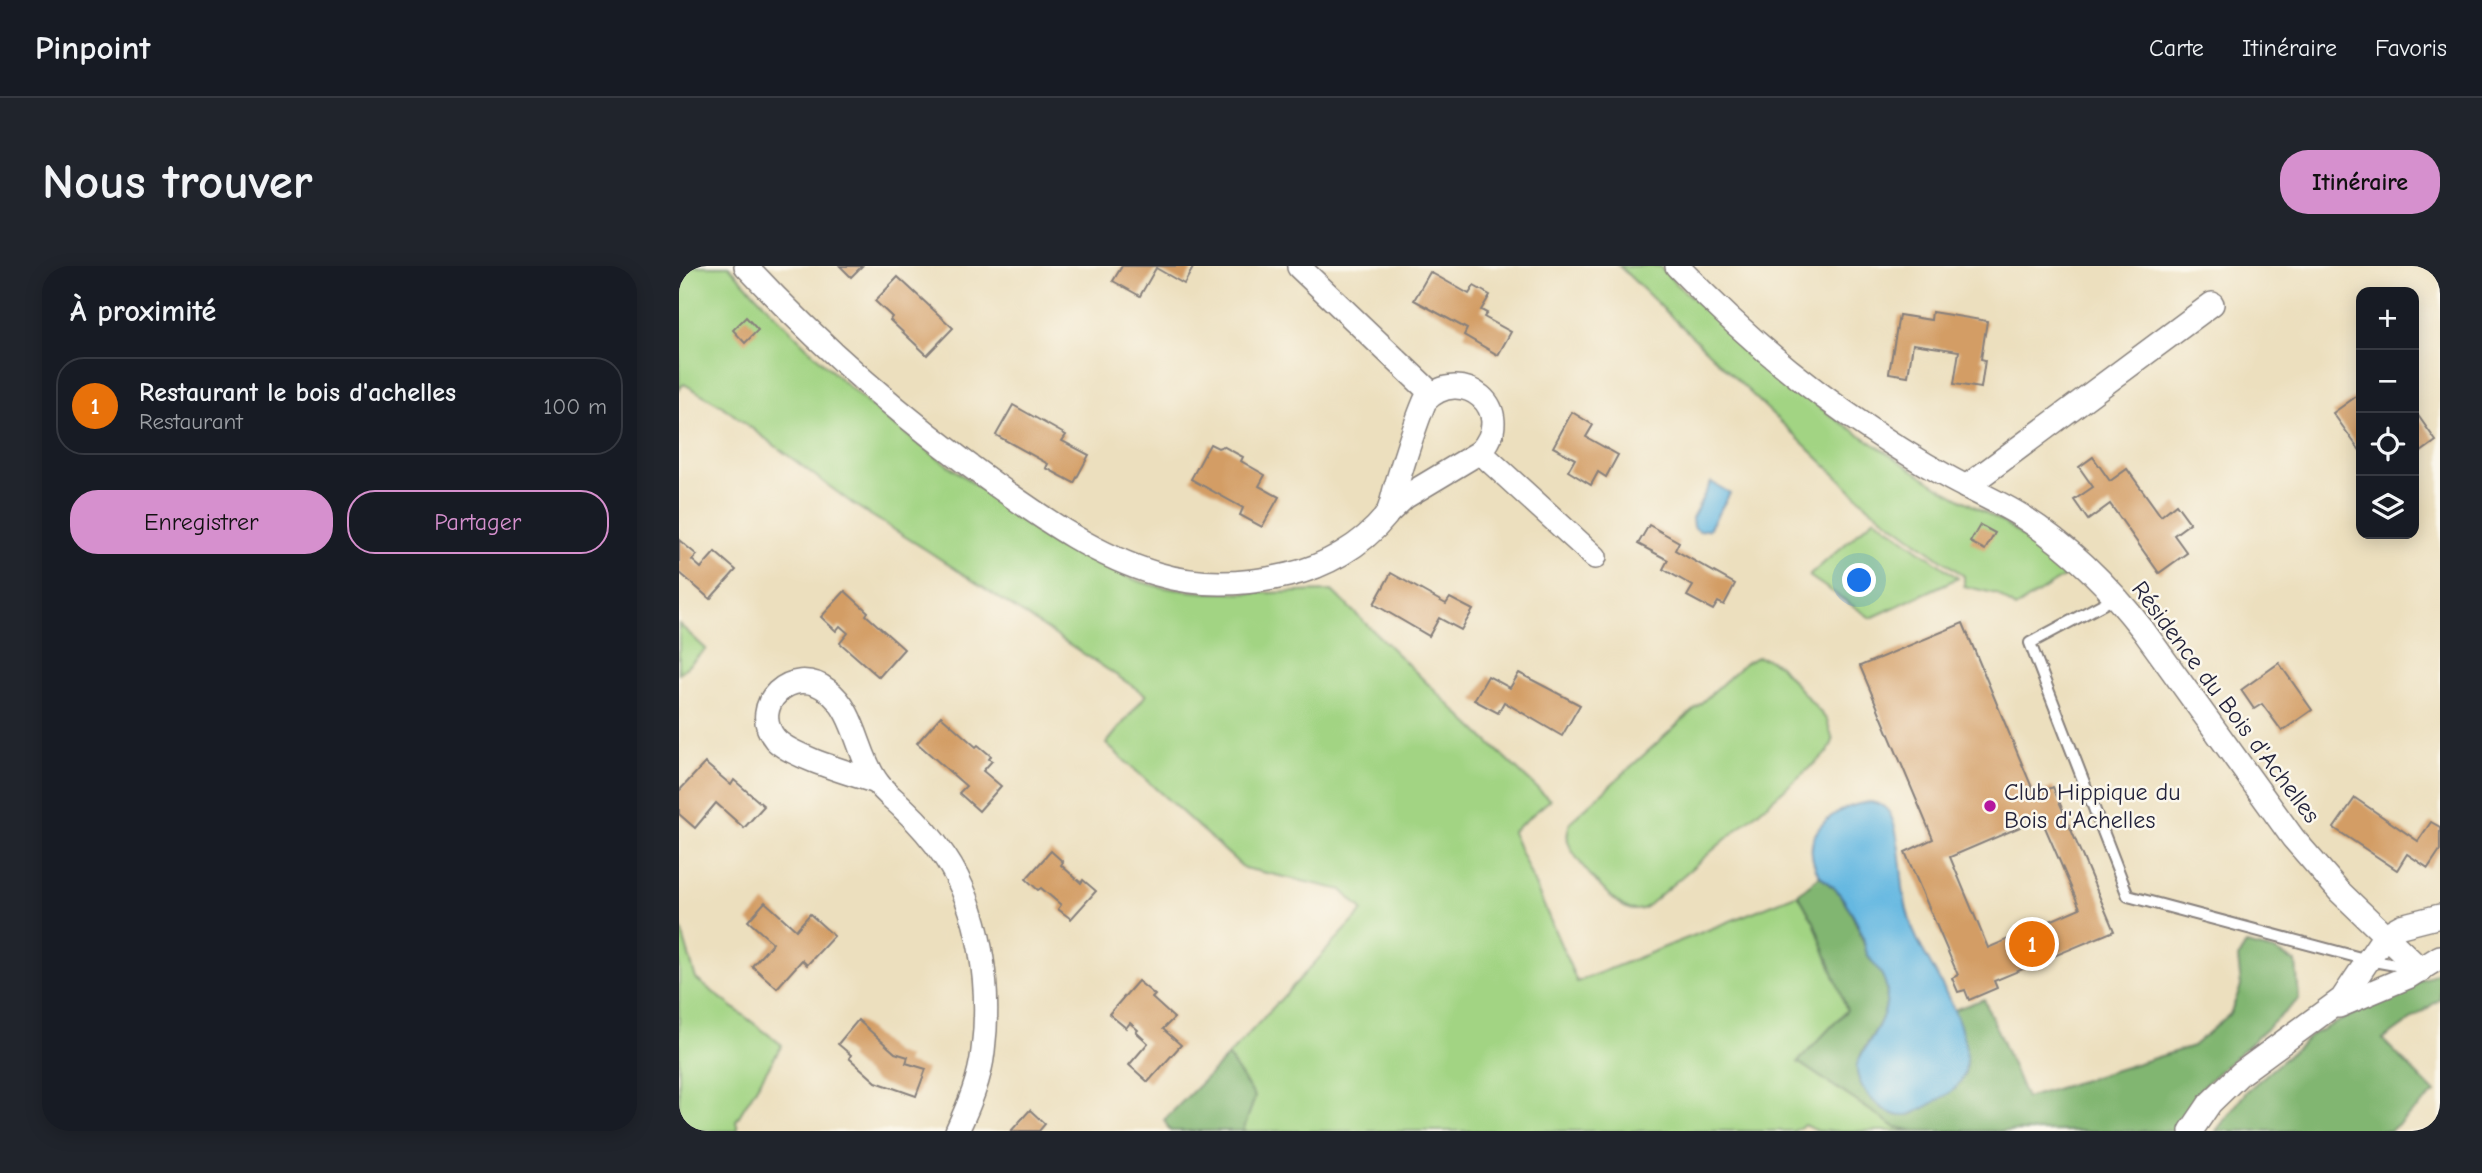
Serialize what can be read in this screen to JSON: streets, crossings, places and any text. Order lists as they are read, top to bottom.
{
  "streets": {
    "street": ["Résidence du Bois d'Achelles"]
  },
  "places": ["Club Hippique du Bois d'Achelles"],
  "page": {
    "header": "Pinpoint",
    "nav": ["Carte", "Itinéraire", "Favoris"],
    "buttons": [
      "Itinéraire",
      ["Enregistrer", "Partager"]
    ],
    "title": "Nous trouver",
    "heading": "À proximité",
    "map_buttons": ["+", "−"],
    "list": [
      {
        "mark": "1",
        "name": "Restaurant le bois d'achelles",
        "note": "Restaurant",
        "value": "100 m"
      }
    ],
    "pins": "1"
  }
}
